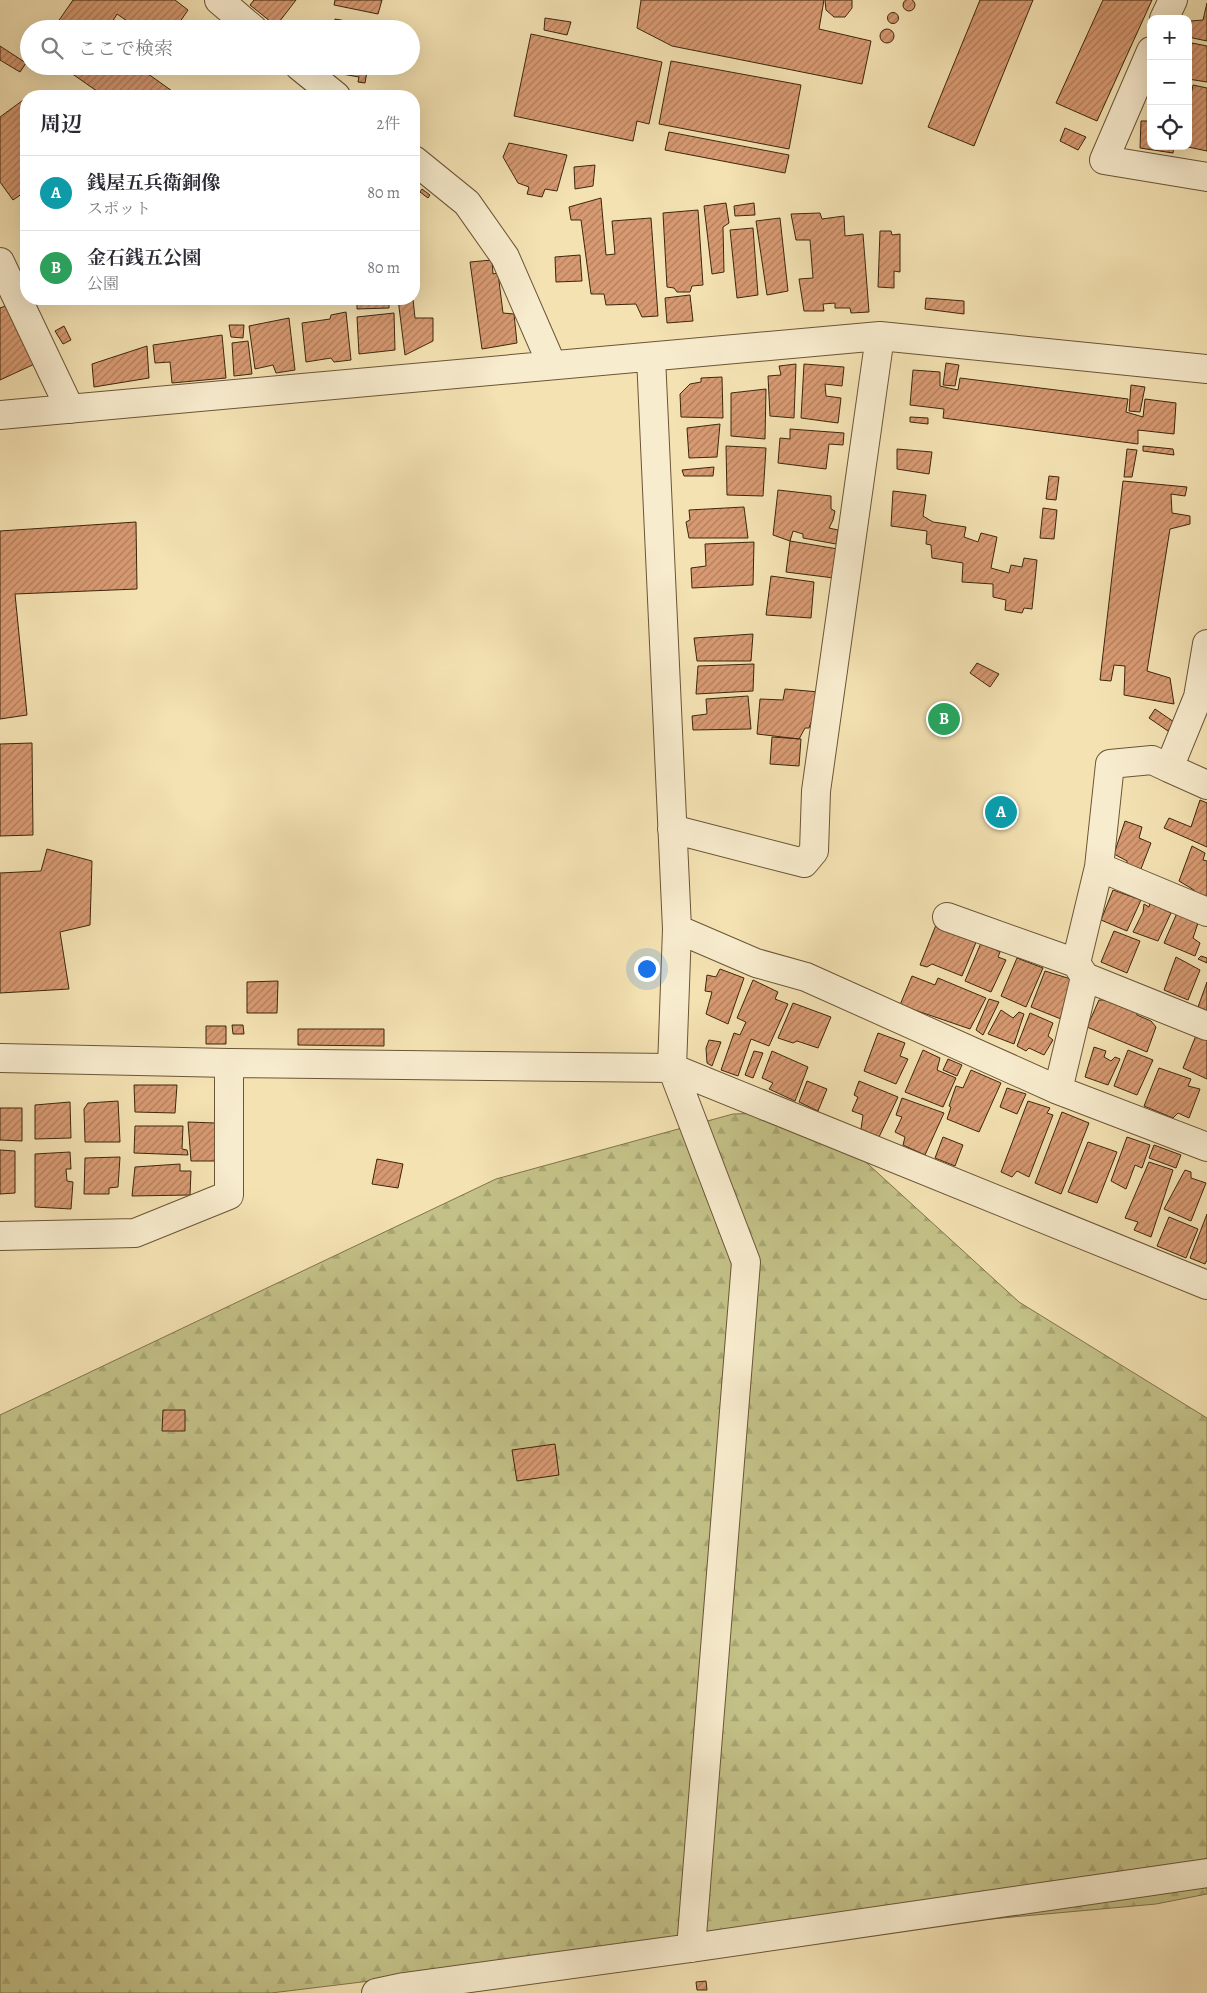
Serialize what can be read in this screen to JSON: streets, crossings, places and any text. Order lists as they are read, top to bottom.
{
  "page": {
    "map_buttons": ["+", "−"],
    "search": "ここで検索",
    "heading": ["周辺", "2件"],
    "list": [
      {
        "mark": "A",
        "name": "銭屋五兵衛銅像",
        "note": "スポット",
        "value": "80 m"
      },
      {
        "mark": "B",
        "name": "金石銭五公園",
        "note": "公園",
        "value": "80 m"
      }
    ],
    "pins": ["B", "A"]
  }
}
